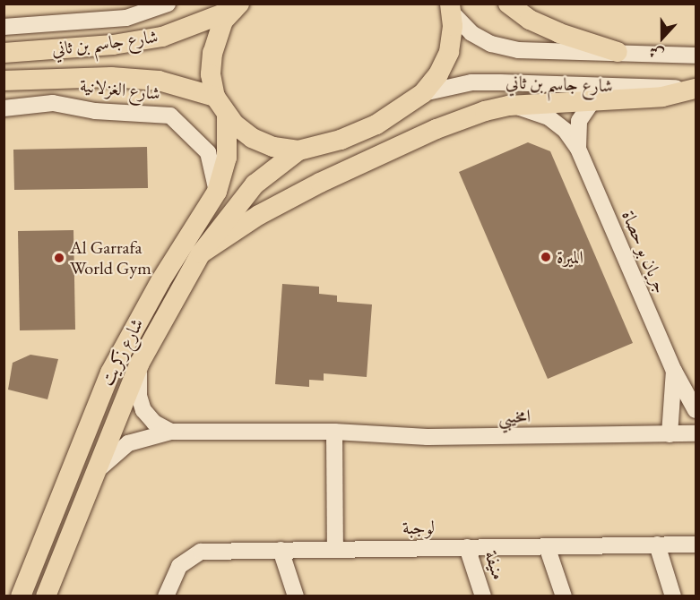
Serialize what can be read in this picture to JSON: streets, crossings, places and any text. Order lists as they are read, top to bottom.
{
  "streets": {
    "main road": ["شارع جاسم بن ثاني", "شارع زكريت"],
    "street": [
      "شارع الغزلانية",
      "جريان بو حصاة",
      "امخيبي",
      "لوجبة",
      "منيفة"
    ]
  },
  "crossings": [
    ["شارع الغزلانية", "شارع زكريت"],
    ["جريان بو حصاة", "امخيبي"],
    ["شارع زكريت", "امخيبي"],
    ["لوجبة", "منيفة"]
  ],
  "places": ["الميرة", "Al Garrafa World Gym"],
  "north": "bottom"
}
